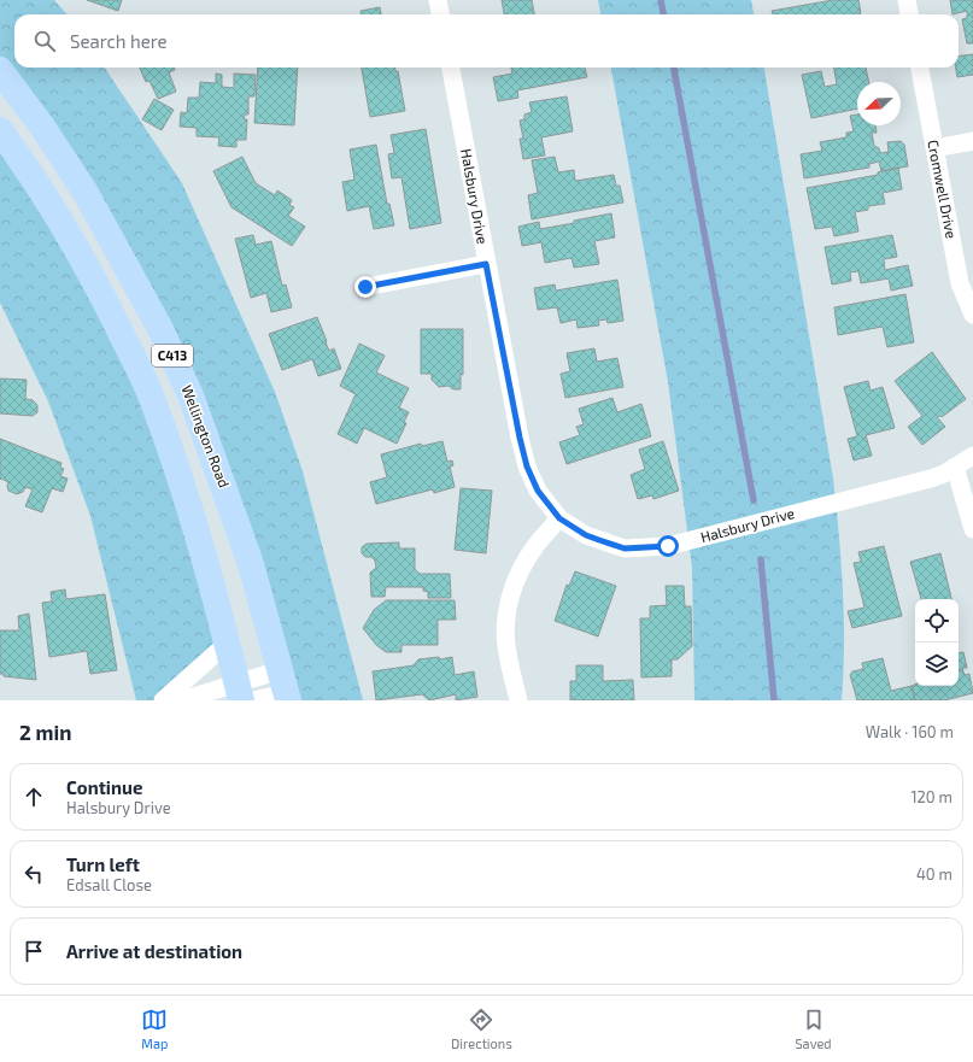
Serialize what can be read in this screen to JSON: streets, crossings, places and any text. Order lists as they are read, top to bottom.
{
  "streets": {
    "main road": ["C413", "Wellington Road"],
    "street": ["Cromwell Drive", "Halsbury Drive"]
  },
  "north": "bottom left",
  "page": {
    "search": "Search here",
    "heading": ["2 min", "Walk · 160 m"],
    "list": [
      ["Continue", "Halsbury Drive", "120 m"],
      ["Turn left", "Edsall Close", "40 m"],
      "Arrive at destination"
    ],
    "nav": ["Map", "Directions", "Saved"]
  }
}
